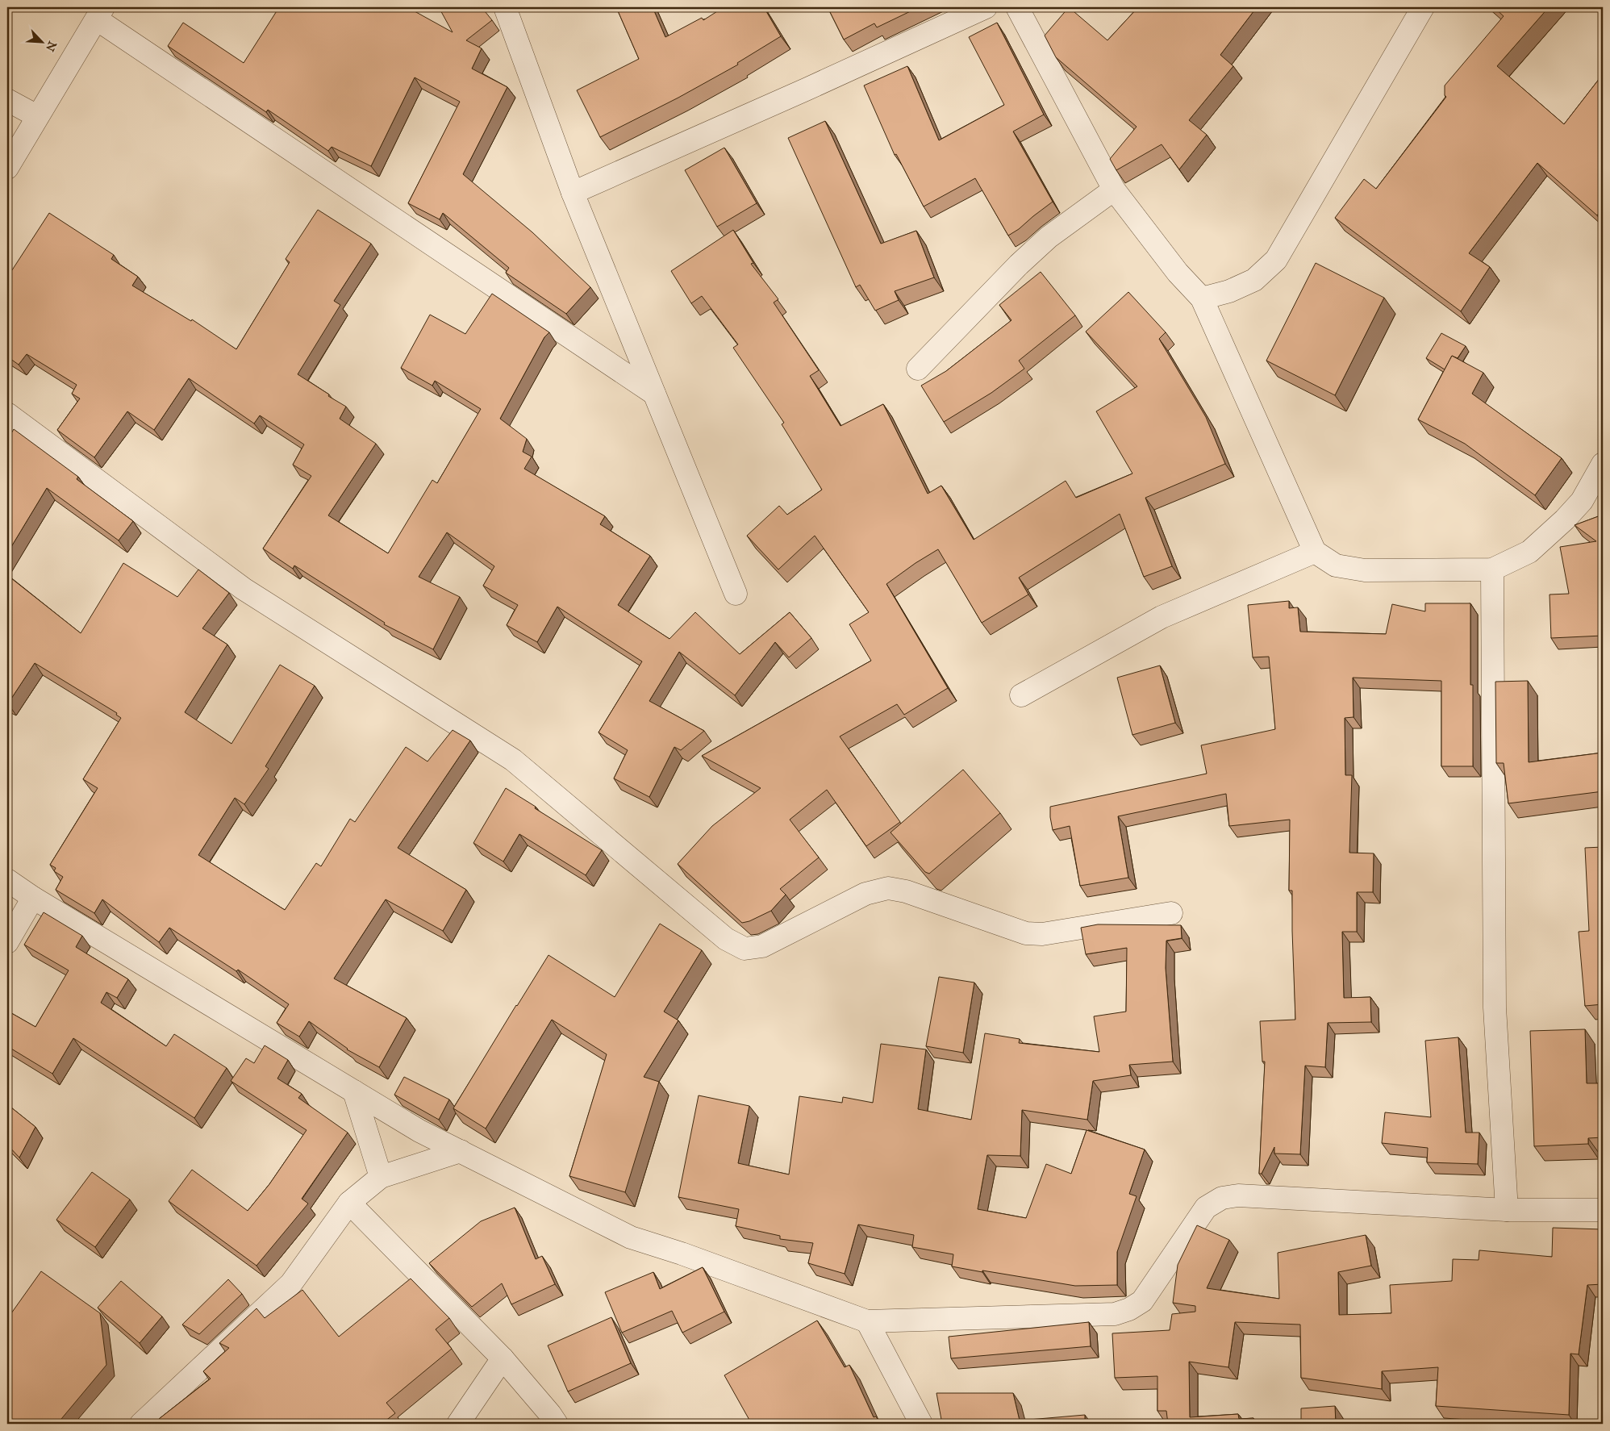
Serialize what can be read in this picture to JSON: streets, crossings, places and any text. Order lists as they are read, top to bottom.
{
  "north": "bottom right"
}
